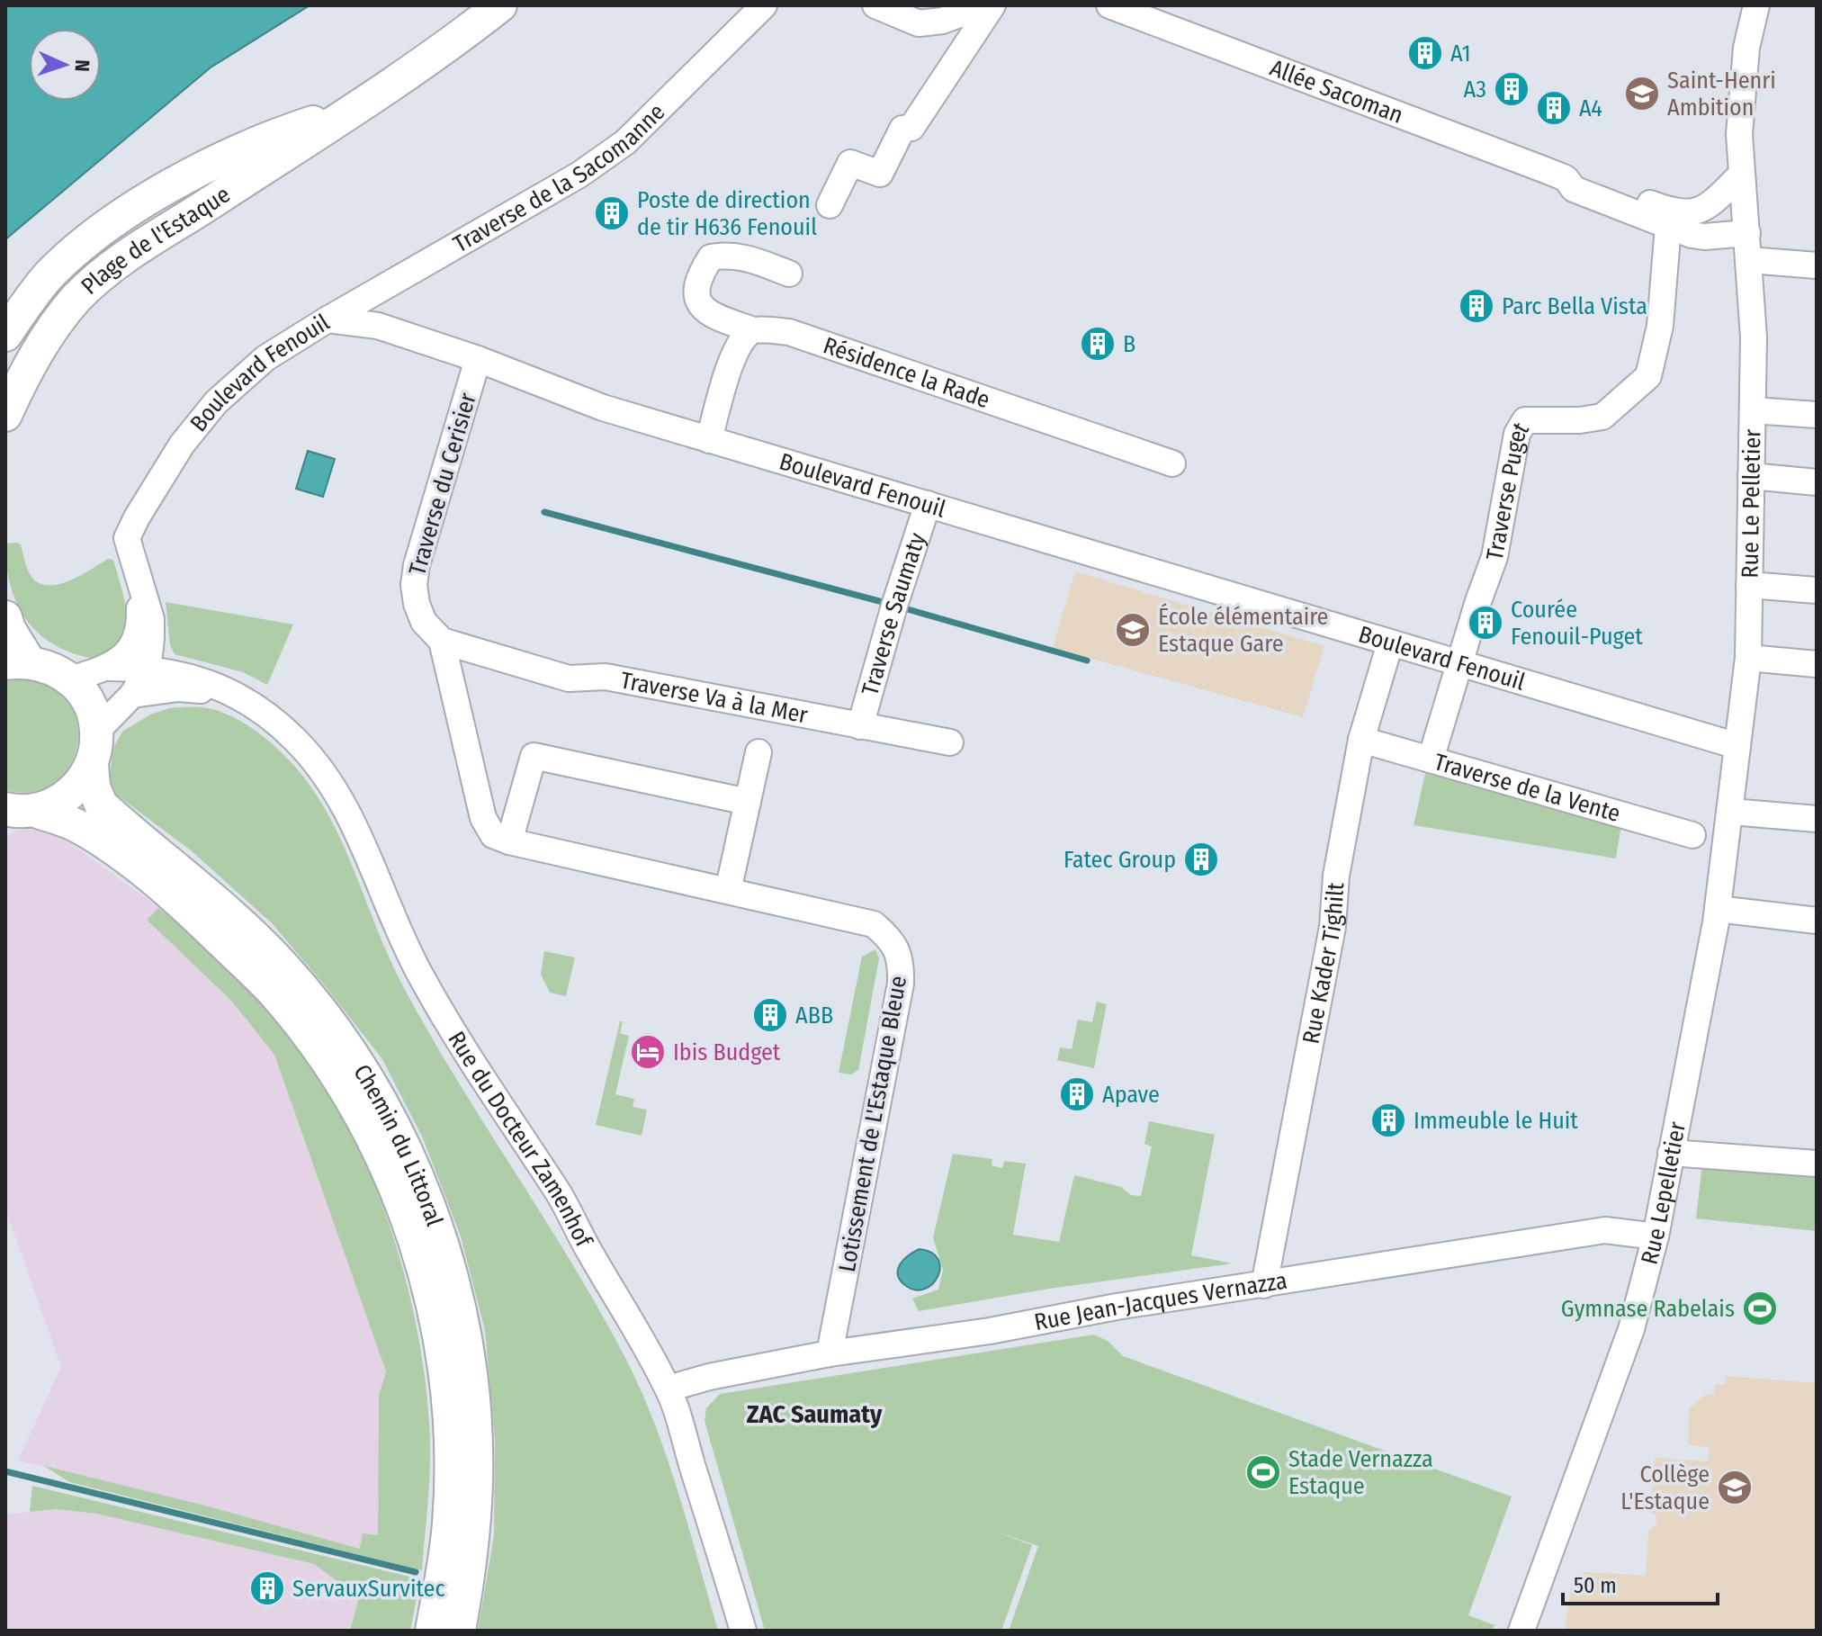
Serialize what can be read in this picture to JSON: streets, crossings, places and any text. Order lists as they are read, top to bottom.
{
  "streets": {
    "main road": ["Plage de l'Estaque", "Chemin du Littoral"],
    "street": [
      "Allée Sacoman",
      "Traverse de la Sacomanne",
      "Résidence la Rade",
      "Boulevard Fenouil",
      "Traverse du Cerisier",
      "Traverse Puget",
      "Rue Le Pelletier",
      "Traverse Saumaty",
      "Traverse Va à la Mer",
      "Traverse de la Vente",
      "Rue Kader Tighilt",
      "Lotissement de L'Estaque Bleue",
      "Rue du Docteur Zamenhof",
      "Rue Lepelletier",
      "Rue Jean-Jacques Vernazza"
    ]
  },
  "crossings": [
    ["Allée Sacoman", "Traverse Puget"],
    ["Allée Sacoman", "Rue Le Pelletier"],
    ["Traverse de la Sacomanne", "Boulevard Fenouil"],
    ["Boulevard Fenouil", "Traverse du Cerisier"],
    ["Boulevard Fenouil", "Traverse Puget"],
    ["Boulevard Fenouil", "Rue Le Pelletier"],
    ["Boulevard Fenouil", "Traverse Saumaty"],
    ["Boulevard Fenouil", "Rue Kader Tighilt"],
    ["Boulevard Fenouil", "Rue du Docteur Zamenhof"],
    ["Boulevard Fenouil", "Rue Lepelletier"],
    ["Traverse du Cerisier", "Traverse Va à la Mer"],
    ["Traverse du Cerisier", "Lotissement de L'Estaque Bleue"],
    ["Traverse Puget", "Traverse de la Vente"],
    ["Rue Le Pelletier", "Rue Lepelletier"],
    ["Traverse Saumaty", "Traverse Va à la Mer"],
    ["Traverse Va à la Mer", "Lotissement de L'Estaque Bleue"],
    ["Traverse de la Vente", "Rue Kader Tighilt"],
    ["Rue Kader Tighilt", "Rue Jean-Jacques Vernazza"],
    ["Lotissement de L'Estaque Bleue", "Rue Jean-Jacques Vernazza"],
    ["Rue du Docteur Zamenhof", "Rue Jean-Jacques Vernazza"],
    ["Rue Lepelletier", "Rue Jean-Jacques Vernazza"]
  ],
  "districts": ["ZAC Saumaty"],
  "places": {
    "building": [
      "A1",
      "A3",
      "A4",
      "Poste de direction de tir H636 Fenouil",
      "Parc Bella Vista",
      "B",
      "Courée Fenouil-Puget",
      "Fatec Group",
      "ABB",
      "Apave",
      "Immeuble le Huit",
      "ServauxSurvitec"
    ],
    "school or university": ["Saint-Henri Ambition", "École élémentaire Estaque Gare", "Collège L'Estaque"],
    "hotel": ["Ibis Budget"],
    "sports": ["Gymnase Rabelais", "Stade Vernazza Estaque"]
  },
  "scale_bar": "50 m",
  "north": "right"
}
